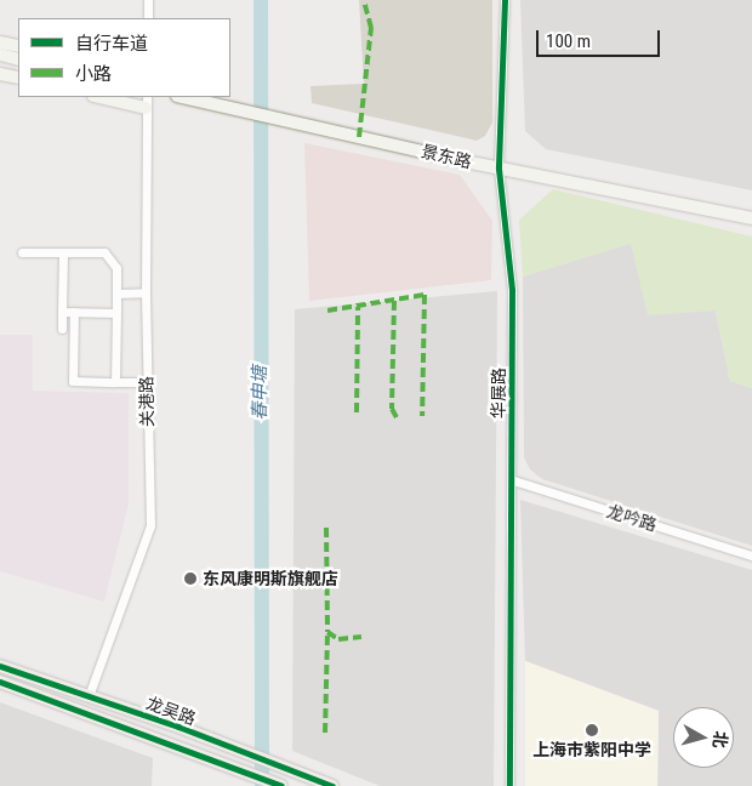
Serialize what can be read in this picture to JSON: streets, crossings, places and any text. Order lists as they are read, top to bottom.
{
  "streets": {
    "main road": ["龙吴路"],
    "street": [
      "景东路",
      "华展路",
      "关港路",
      "龙吟路"
    ]
  },
  "crossings": [
    ["景东路", "华展路"],
    ["华展路", "龙吟路"],
    ["关港路", "龙吴路"]
  ],
  "water": ["春申塘"],
  "places": ["东风康明斯旗舰店", "上海市紫阳中学"],
  "legend": ["自行车道", "小路"],
  "scale_bar": "100 m",
  "north": "right"
}
